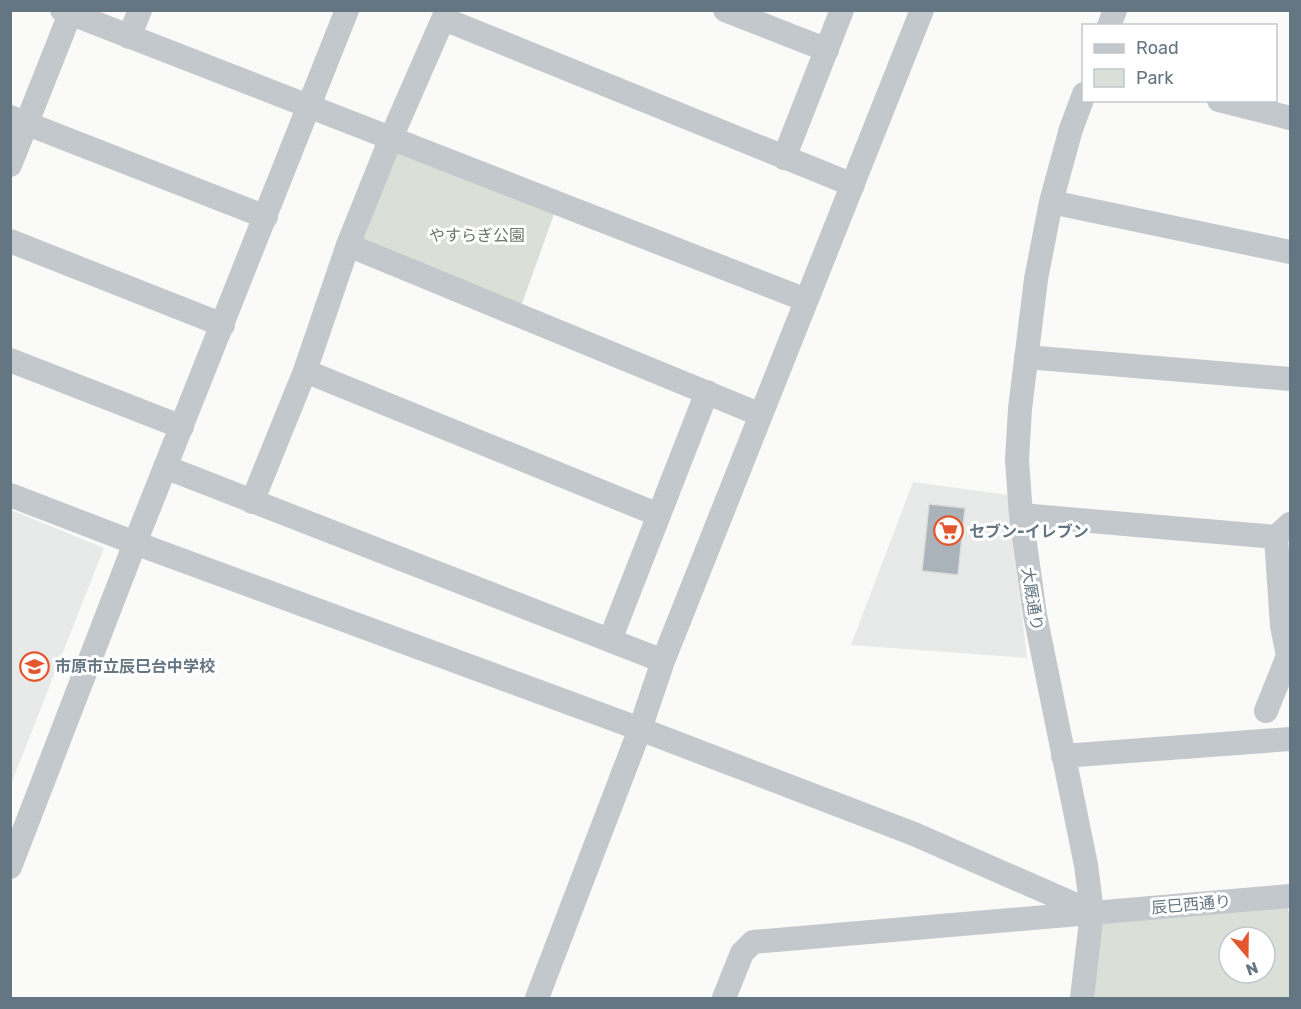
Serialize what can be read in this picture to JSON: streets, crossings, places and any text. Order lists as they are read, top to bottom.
{
  "streets": {
    "street": ["大厩通り", "辰巳西通り"]
  },
  "crossings": [
    ["大厩通り", "辰巳西通り"]
  ],
  "parks": ["やすらぎ公園"],
  "places": {
    "supermarket": ["セブン-イレブン"],
    "school or university": ["市原市立辰巳台中学校"]
  },
  "legend": ["Road", "Park"],
  "north": "bottom"
}
